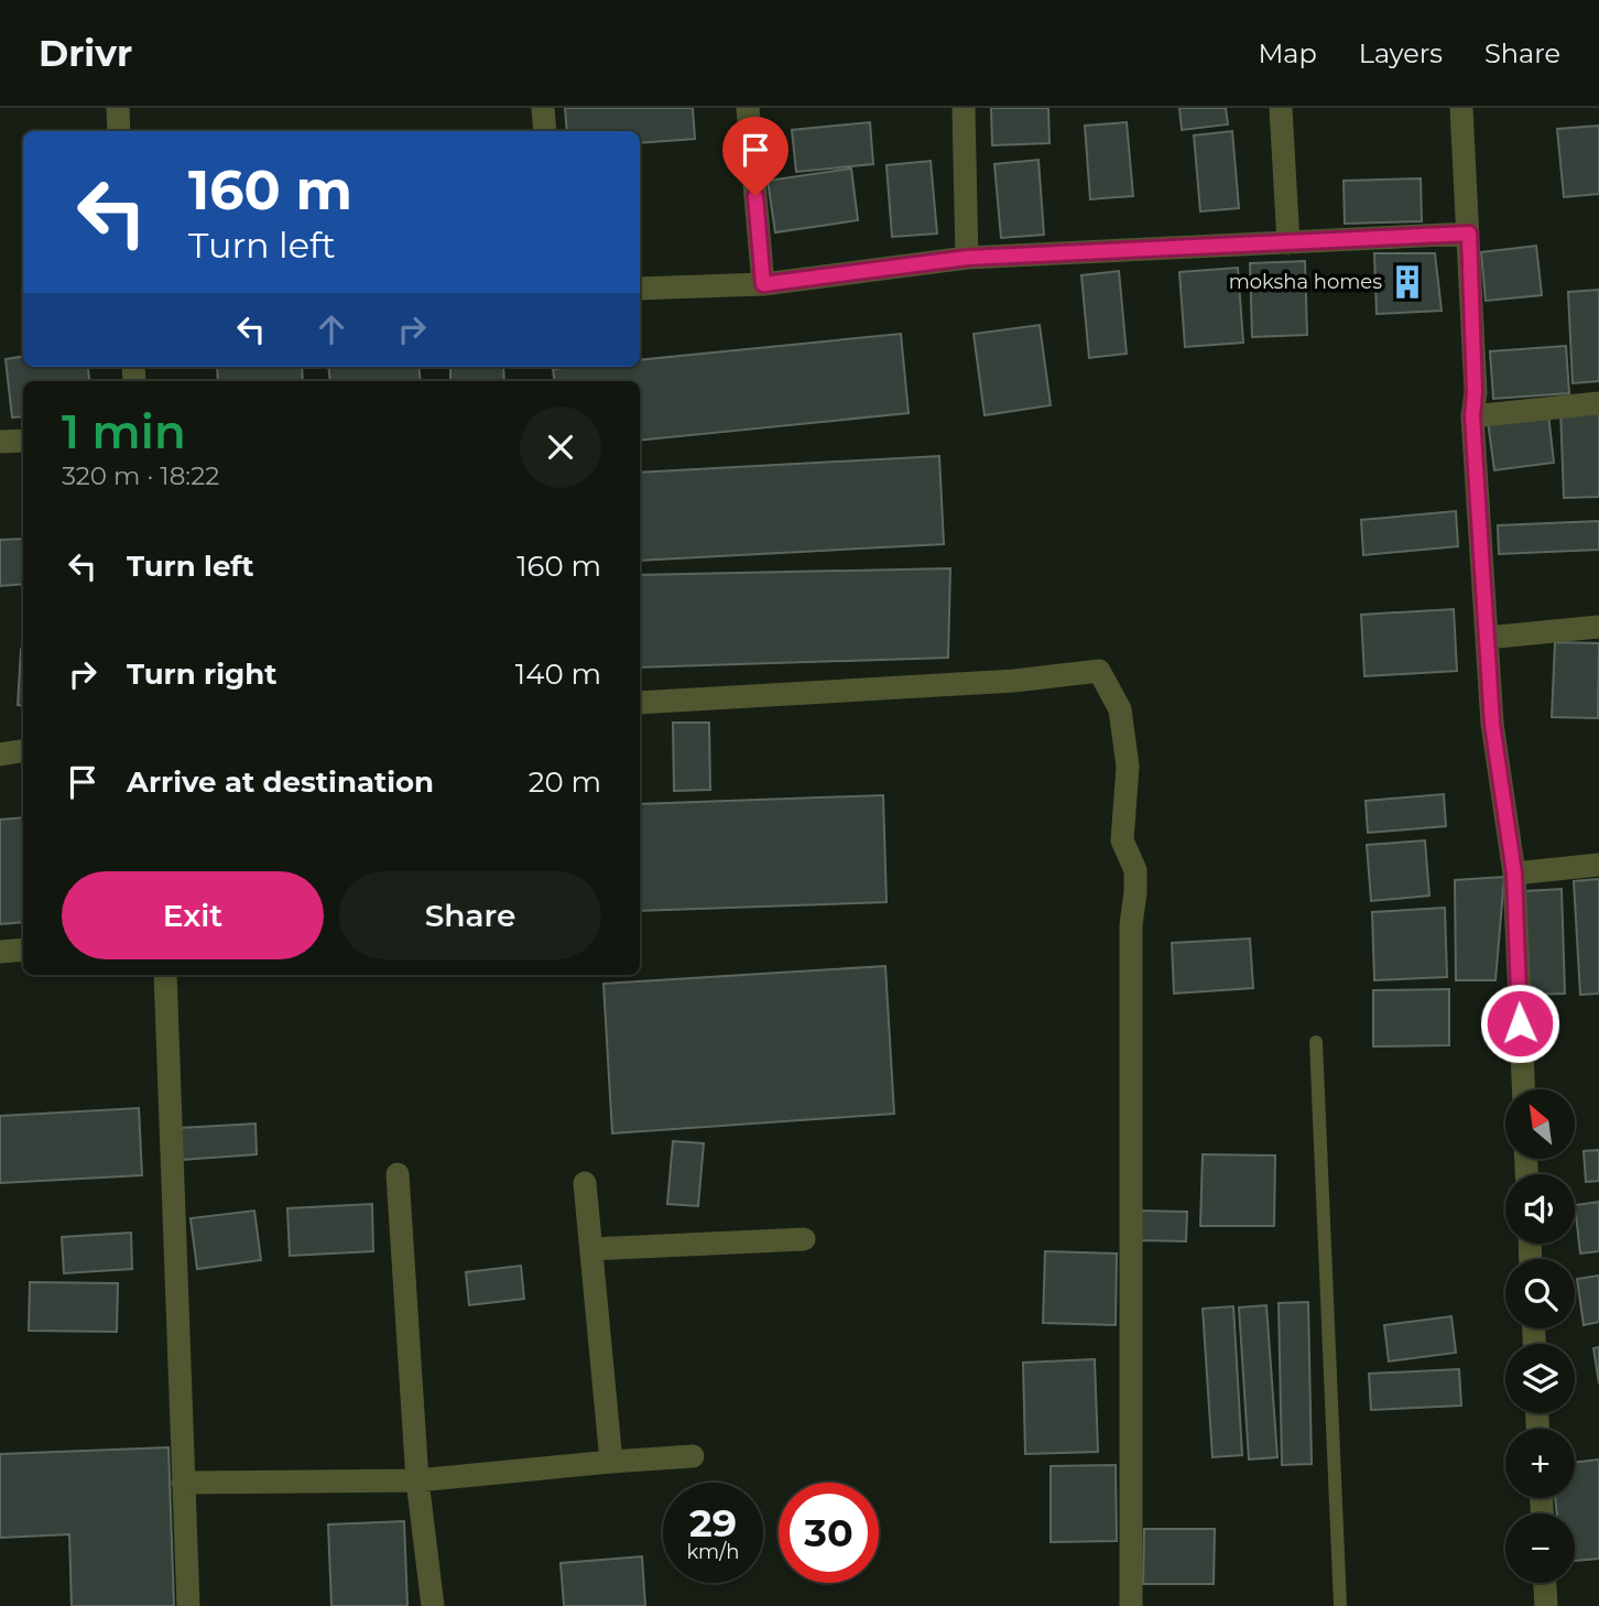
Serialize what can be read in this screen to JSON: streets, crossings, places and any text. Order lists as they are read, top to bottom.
{
  "places": {
    "building": ["moksha homes"]
  },
  "north": "top left",
  "page": {
    "header": "Drivr",
    "nav": ["Map", "Layers", "Share"],
    "turn": ["160 m", "Turn left"],
    "heading": ["1 min", "320 m · 18:22"],
    "list": [
      {
        "name": "Turn left",
        "value": "160 m"
      },
      {
        "name": "Turn right",
        "value": "140 m"
      },
      {
        "name": "Arrive at destination",
        "value": "20 m"
      }
    ],
    "buttons": ["Exit", "Share"],
    "map_buttons": ["+", "−"],
    "speed": "29 km/h",
    "limit": "30"
  }
}
